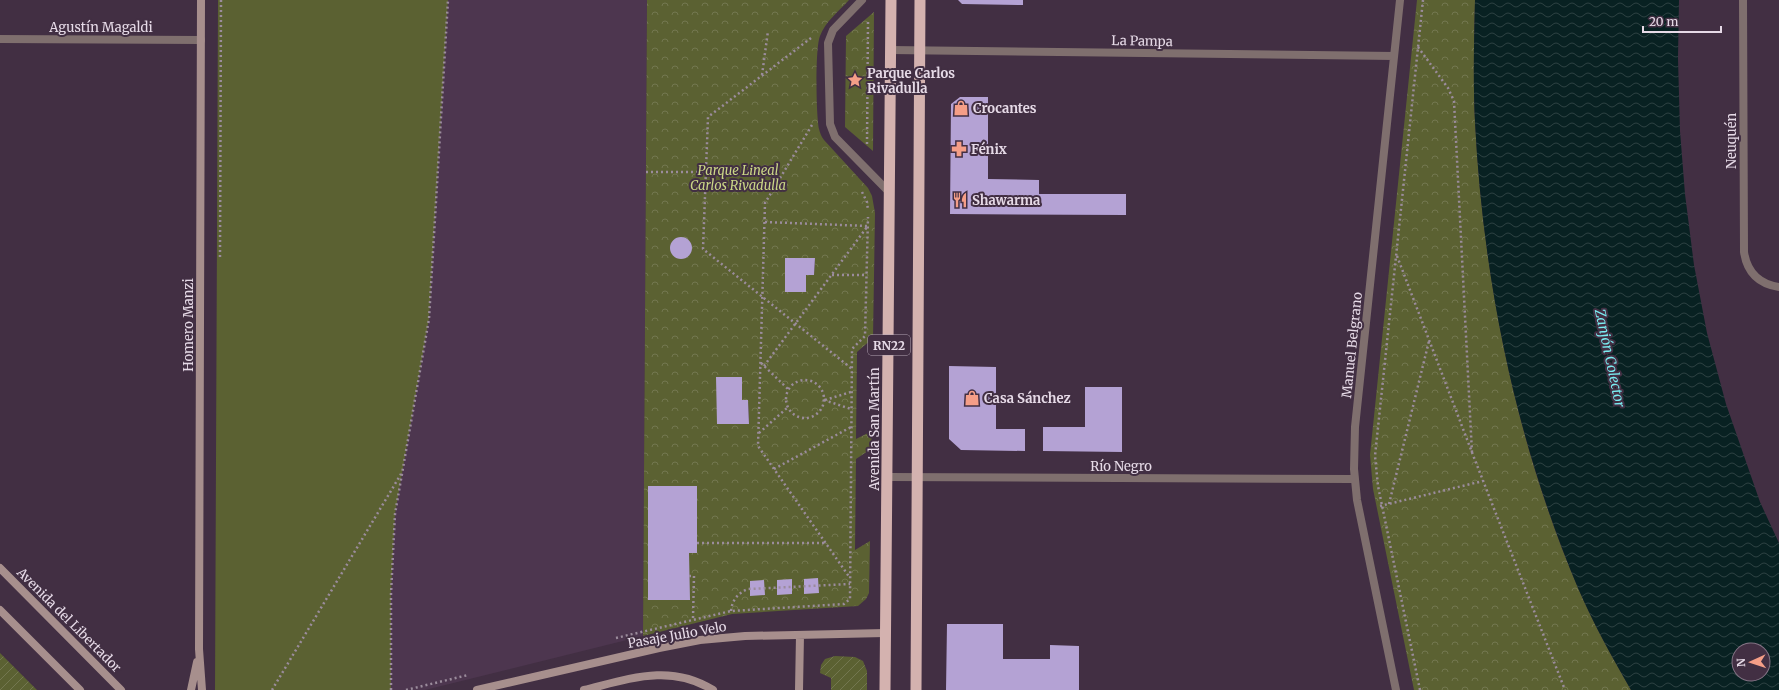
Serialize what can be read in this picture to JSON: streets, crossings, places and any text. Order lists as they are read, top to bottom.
{
  "streets": {
    "highway": ["RN22", "Avenida San Martín"],
    "main road": ["Homero Manzi", "Avenida del Libertador", "Pasaje Julio Velo"],
    "street": [
      "Agustín Magaldi",
      "La Pampa",
      "Neuquén",
      "Manuel Belgrano",
      "Río Negro"
    ]
  },
  "crossings": [
    ["Agustín Magaldi", "Homero Manzi"],
    ["La Pampa", "RN22"],
    ["La Pampa", "Manuel Belgrano"],
    ["La Pampa", "Avenida San Martín"],
    ["RN22", "Río Negro"],
    ["Manuel Belgrano", "Río Negro"],
    ["Avenida San Martín", "Río Negro"],
    ["Avenida San Martín", "Pasaje Julio Velo"]
  ],
  "water": ["Zanjón Colector"],
  "parks": ["Parque Lineal Carlos Rivadulla"],
  "places": {
    "place": ["Parque Carlos Rivadulla"],
    "shop": ["Crocantes", "Casa Sánchez"],
    "pharmacy": ["Fénix"],
    "restaurant": ["Shawarma"]
  },
  "scale_bar": "20 m",
  "north": "left"
}
